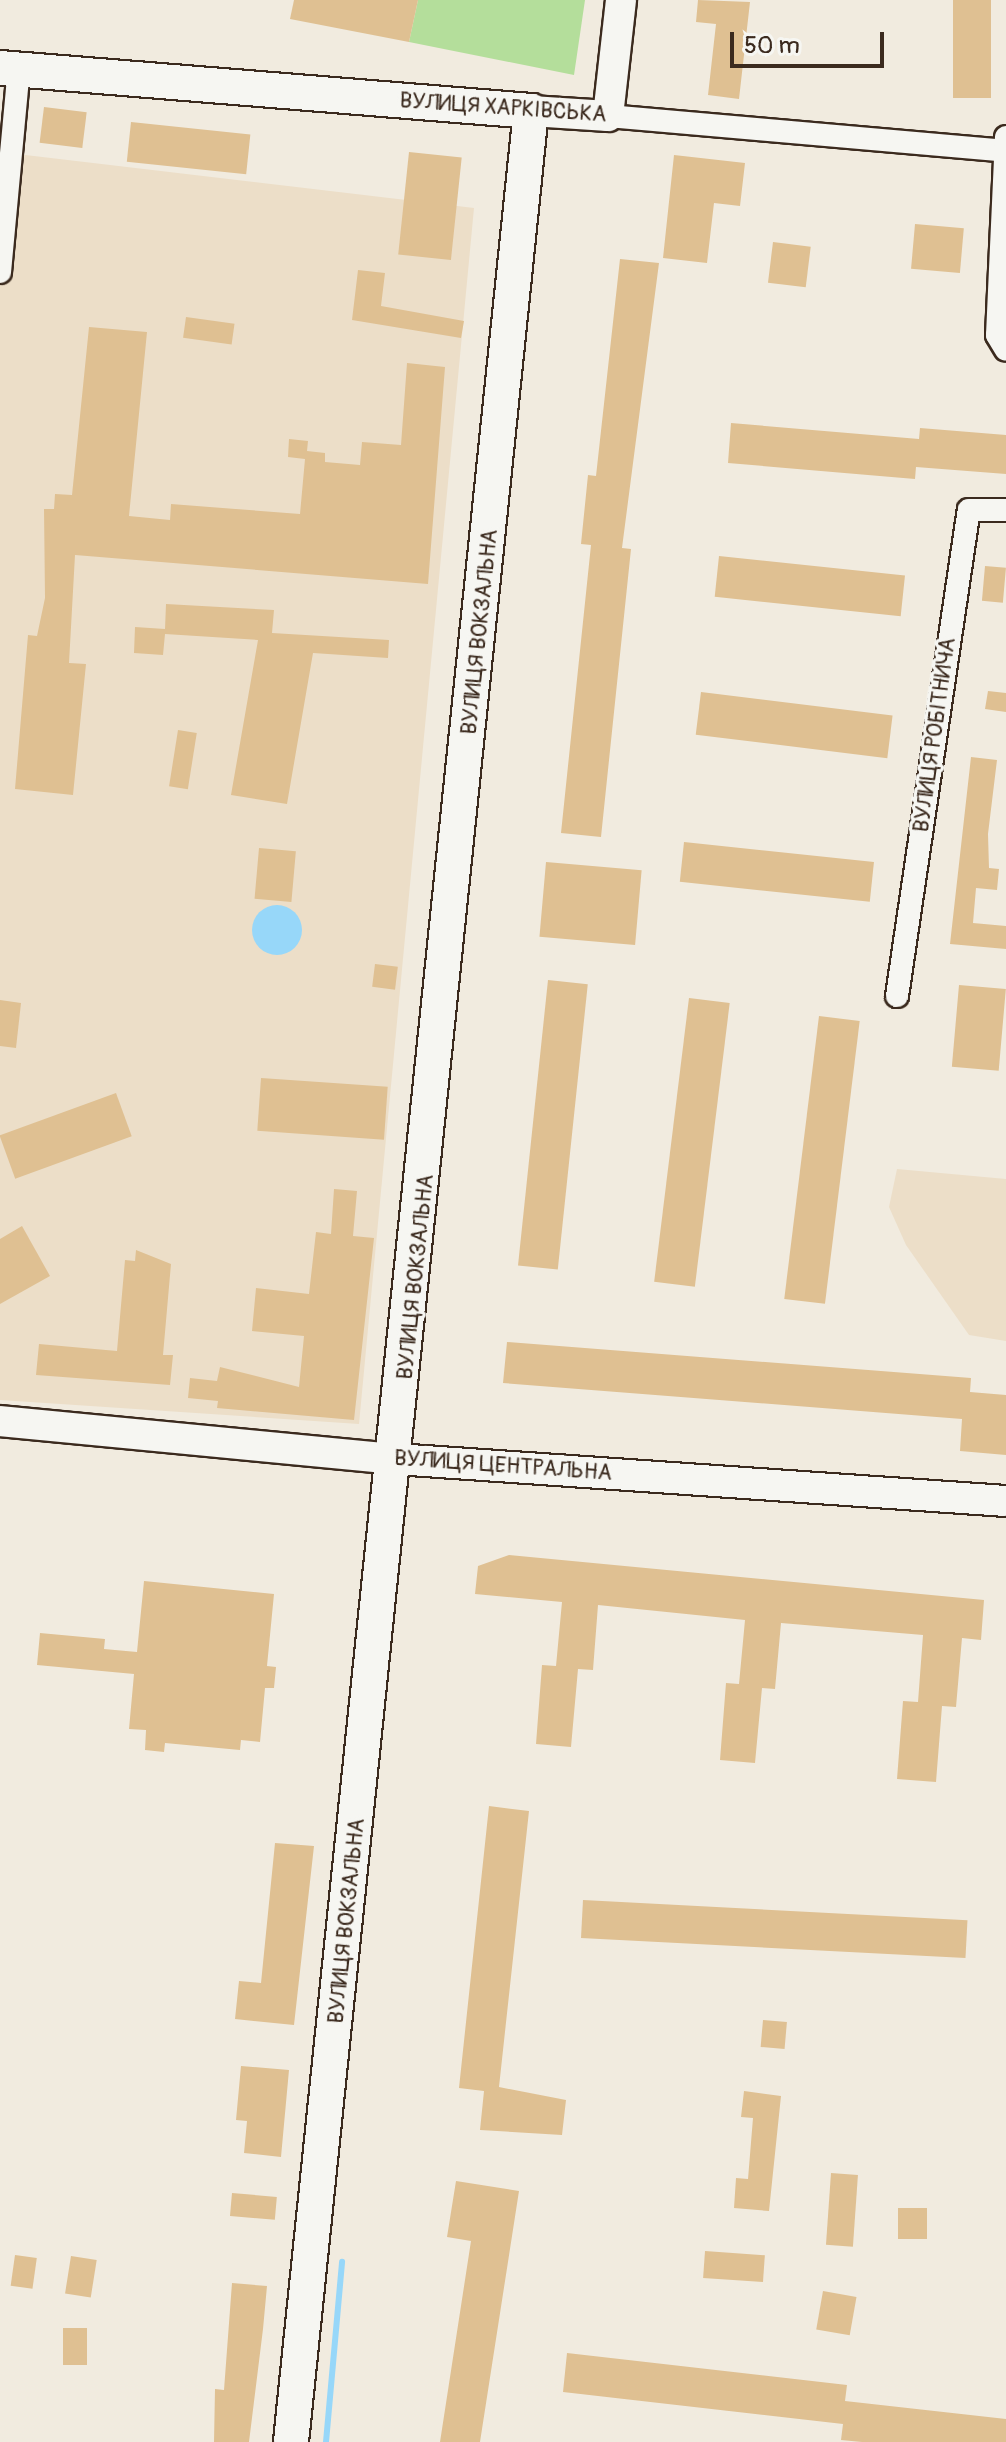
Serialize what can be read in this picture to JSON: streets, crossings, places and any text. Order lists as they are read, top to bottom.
{
  "streets": {
    "main road": ["ВУЛИЦЯ ХАРКІВСЬКА", "ВУЛИЦЯ ВОКЗАЛЬНА"],
    "street": ["ВУЛИЦЯ РОБІТНИЧА", "ВУЛИЦЯ ЦЕНТРАЛЬНА"]
  },
  "crossings": [
    ["ВУЛИЦЯ ХАРКІВСЬКА", "ВУЛИЦЯ ВОКЗАЛЬНА"],
    ["ВУЛИЦЯ ВОКЗАЛЬНА", "ВУЛИЦЯ ЦЕНТРАЛЬНА"]
  ],
  "scale_bar": "50 m"
}
